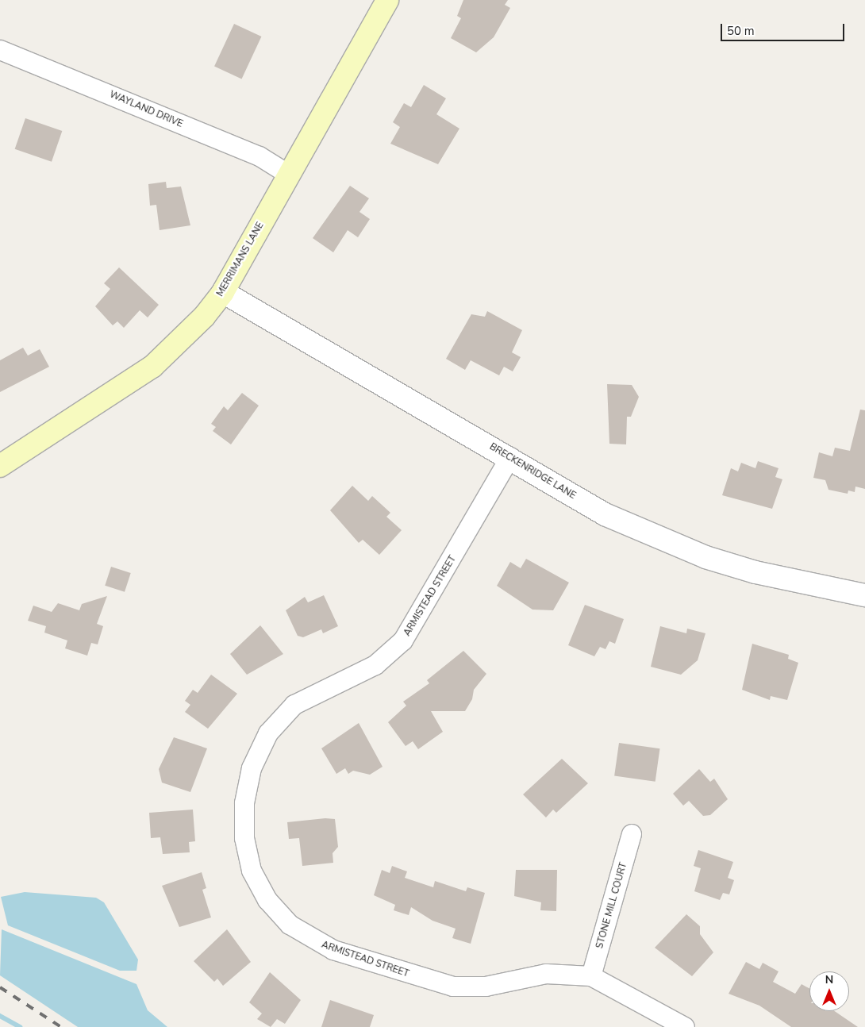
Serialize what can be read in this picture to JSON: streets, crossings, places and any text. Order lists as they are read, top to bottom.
{
  "streets": {
    "main road": ["MERRIMANS LANE"],
    "street": [
      "WAYLAND DRIVE",
      "BRECKENRIDGE LANE",
      "ARMISTEAD STREET",
      "STONE MILL COURT"
    ]
  },
  "crossings": [
    ["WAYLAND DRIVE", "MERRIMANS LANE"],
    ["MERRIMANS LANE", "BRECKENRIDGE LANE"],
    ["BRECKENRIDGE LANE", "ARMISTEAD STREET"],
    ["ARMISTEAD STREET", "STONE MILL COURT"]
  ],
  "scale_bar": "50 m",
  "north": "top"
}
